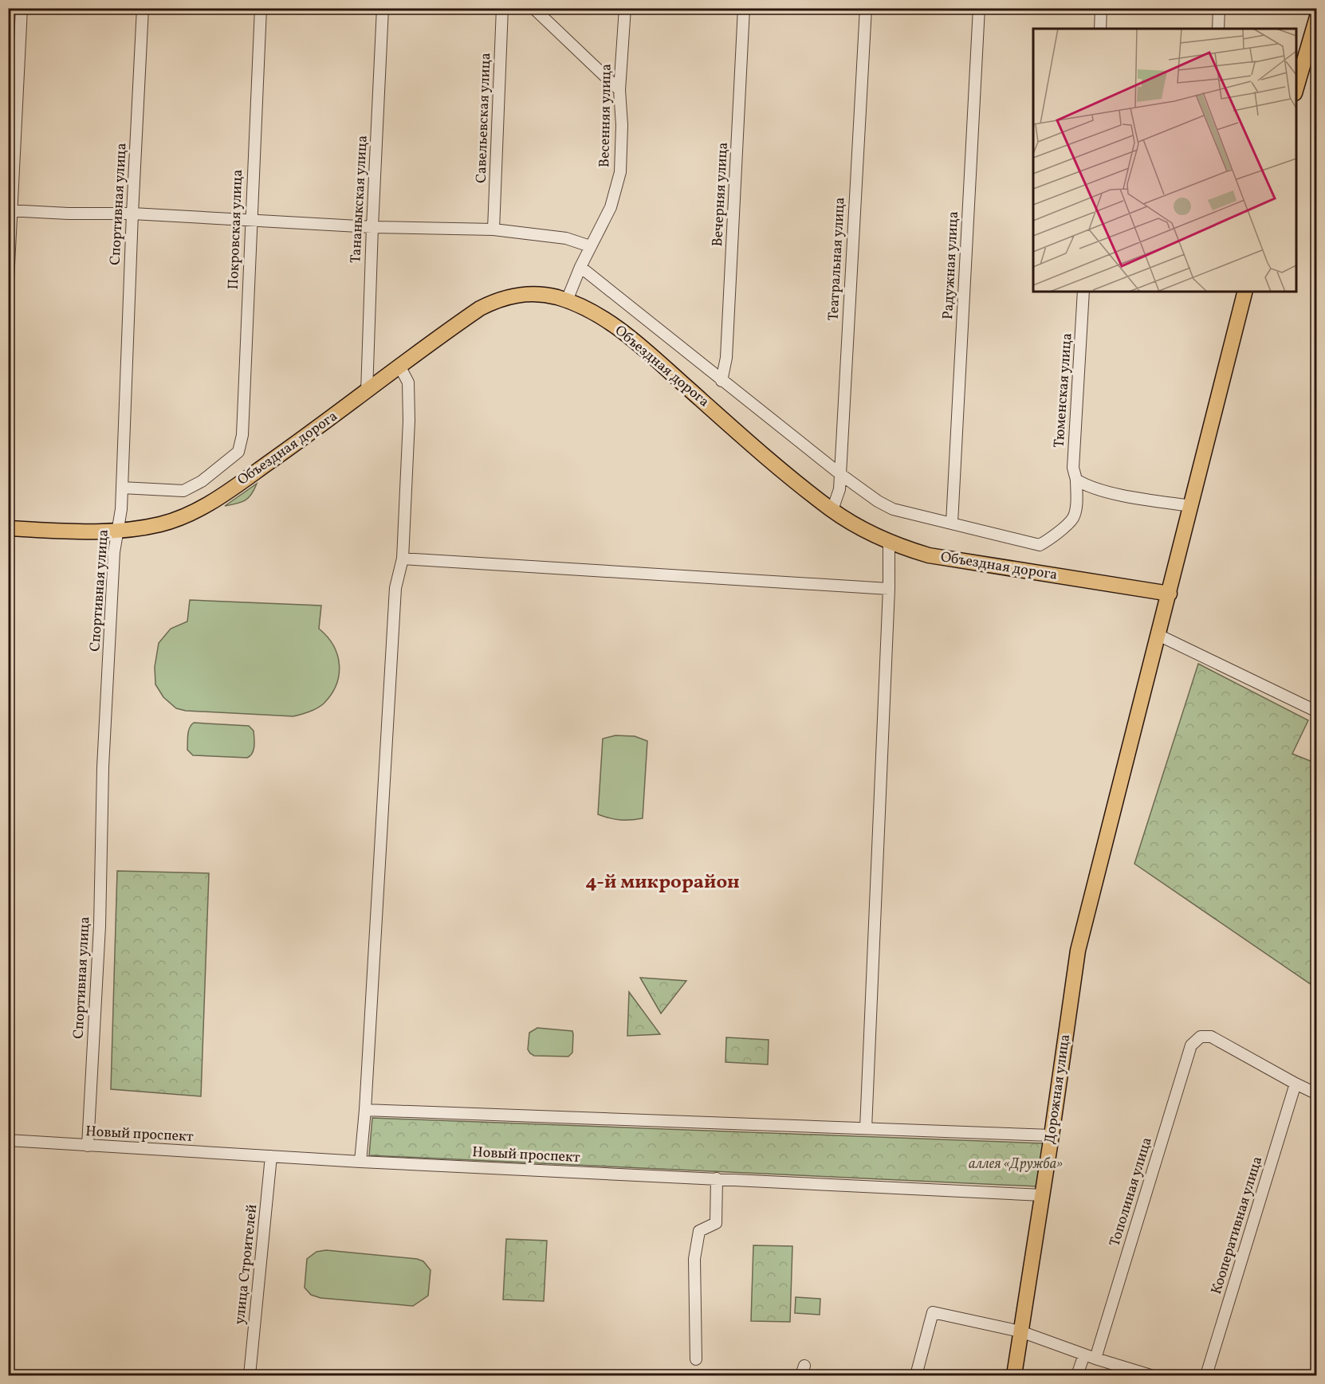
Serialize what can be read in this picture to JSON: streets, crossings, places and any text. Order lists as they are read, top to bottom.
{
  "streets": {
    "main road": ["Объездная дорога", "Дорожная улица"],
    "street": [
      "Весенняя улица",
      "Савельевская улица",
      "Вечерняя улица",
      "Тананыкская улица",
      "Спортивная улица",
      "Покровская улица",
      "Театральная улица",
      "Радужная улица",
      "Тюменская улица",
      "Новый проспект",
      "Тополиная улица",
      "Кооперативная улица",
      "улица Строителей"
    ]
  },
  "crossings": [
    ["Весенняя улица", "Объездная дорога"],
    ["Тананыкская улица", "Объездная дорога"],
    ["Спортивная улица", "Покровская улица"],
    ["Спортивная улица", "Объездная дорога"],
    ["Спортивная улица", "Новый проспект"],
    ["Театральная улица", "Объездная дорога"],
    ["Радужная улица", "Тюменская улица"],
    ["Объездная дорога", "Дорожная улица"],
    ["Дорожная улица", "Новый проспект"],
    ["Новый проспект", "улица Строителей"],
    ["Тополиная улица", "Кооперативная улица"]
  ],
  "districts": ["4-й микрорайон"],
  "parks": ["аллея «Дружба»"]
}
